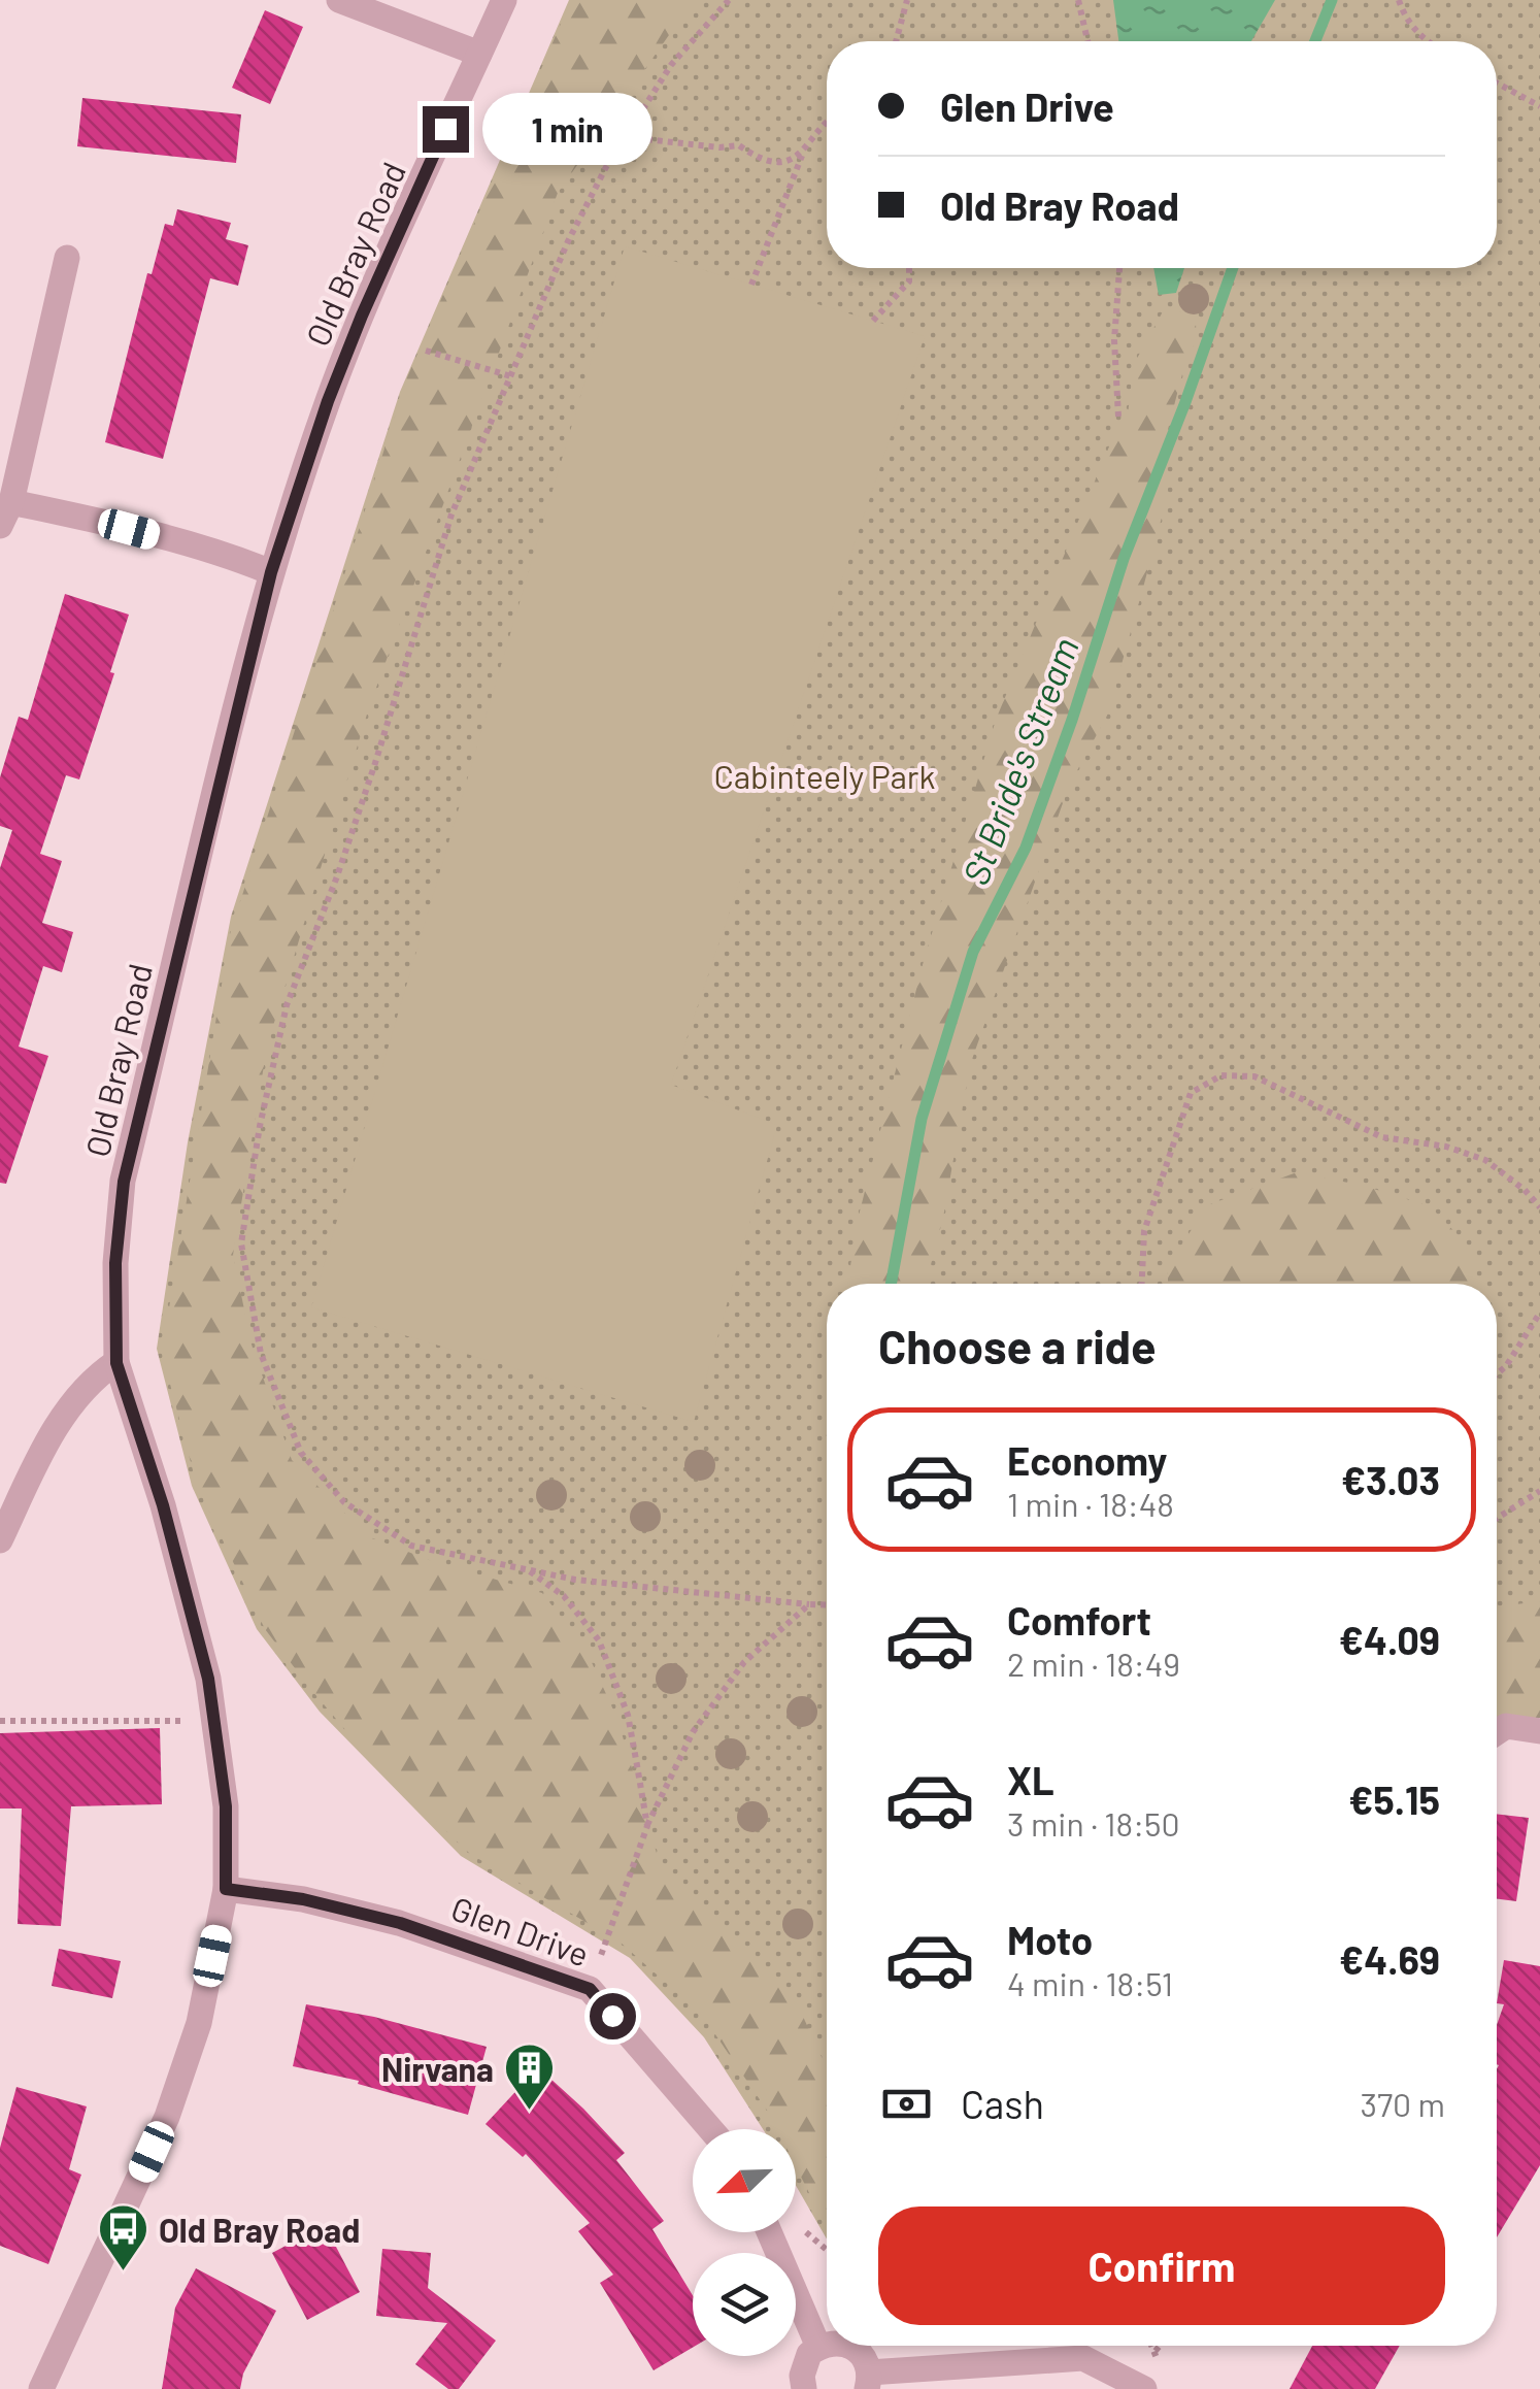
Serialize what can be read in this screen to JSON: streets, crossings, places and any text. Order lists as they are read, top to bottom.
{
  "streets": {
    "street": ["Old Bray Road", "Glen Drive"]
  },
  "crossings": [
    ["Old Bray Road", "Glen Drive"]
  ],
  "water": ["St Bride's Stream"],
  "parks": ["Cabinteely Park"],
  "places": {
    "building": ["Nirvana"],
    "bus stop": ["Old Bray Road"]
  },
  "north": "bottom left",
  "page": {
    "banner": ["Glen Drive", "Old Bray Road"],
    "bubble": "1 min",
    "heading": "Choose a ride",
    "list": [
      {
        "name": "Economy",
        "note": "1 min · 18:48",
        "value": "€3.03"
      },
      {
        "name": "Comfort",
        "note": "2 min · 18:49",
        "value": "€4.09"
      },
      {
        "name": "XL",
        "note": "3 min · 18:50",
        "value": "€5.15"
      },
      {
        "name": "Moto",
        "note": "4 min · 18:51",
        "value": "€4.69"
      }
    ],
    "pay": ["Cash", "370 m"],
    "buttons": "Confirm"
  }
}
